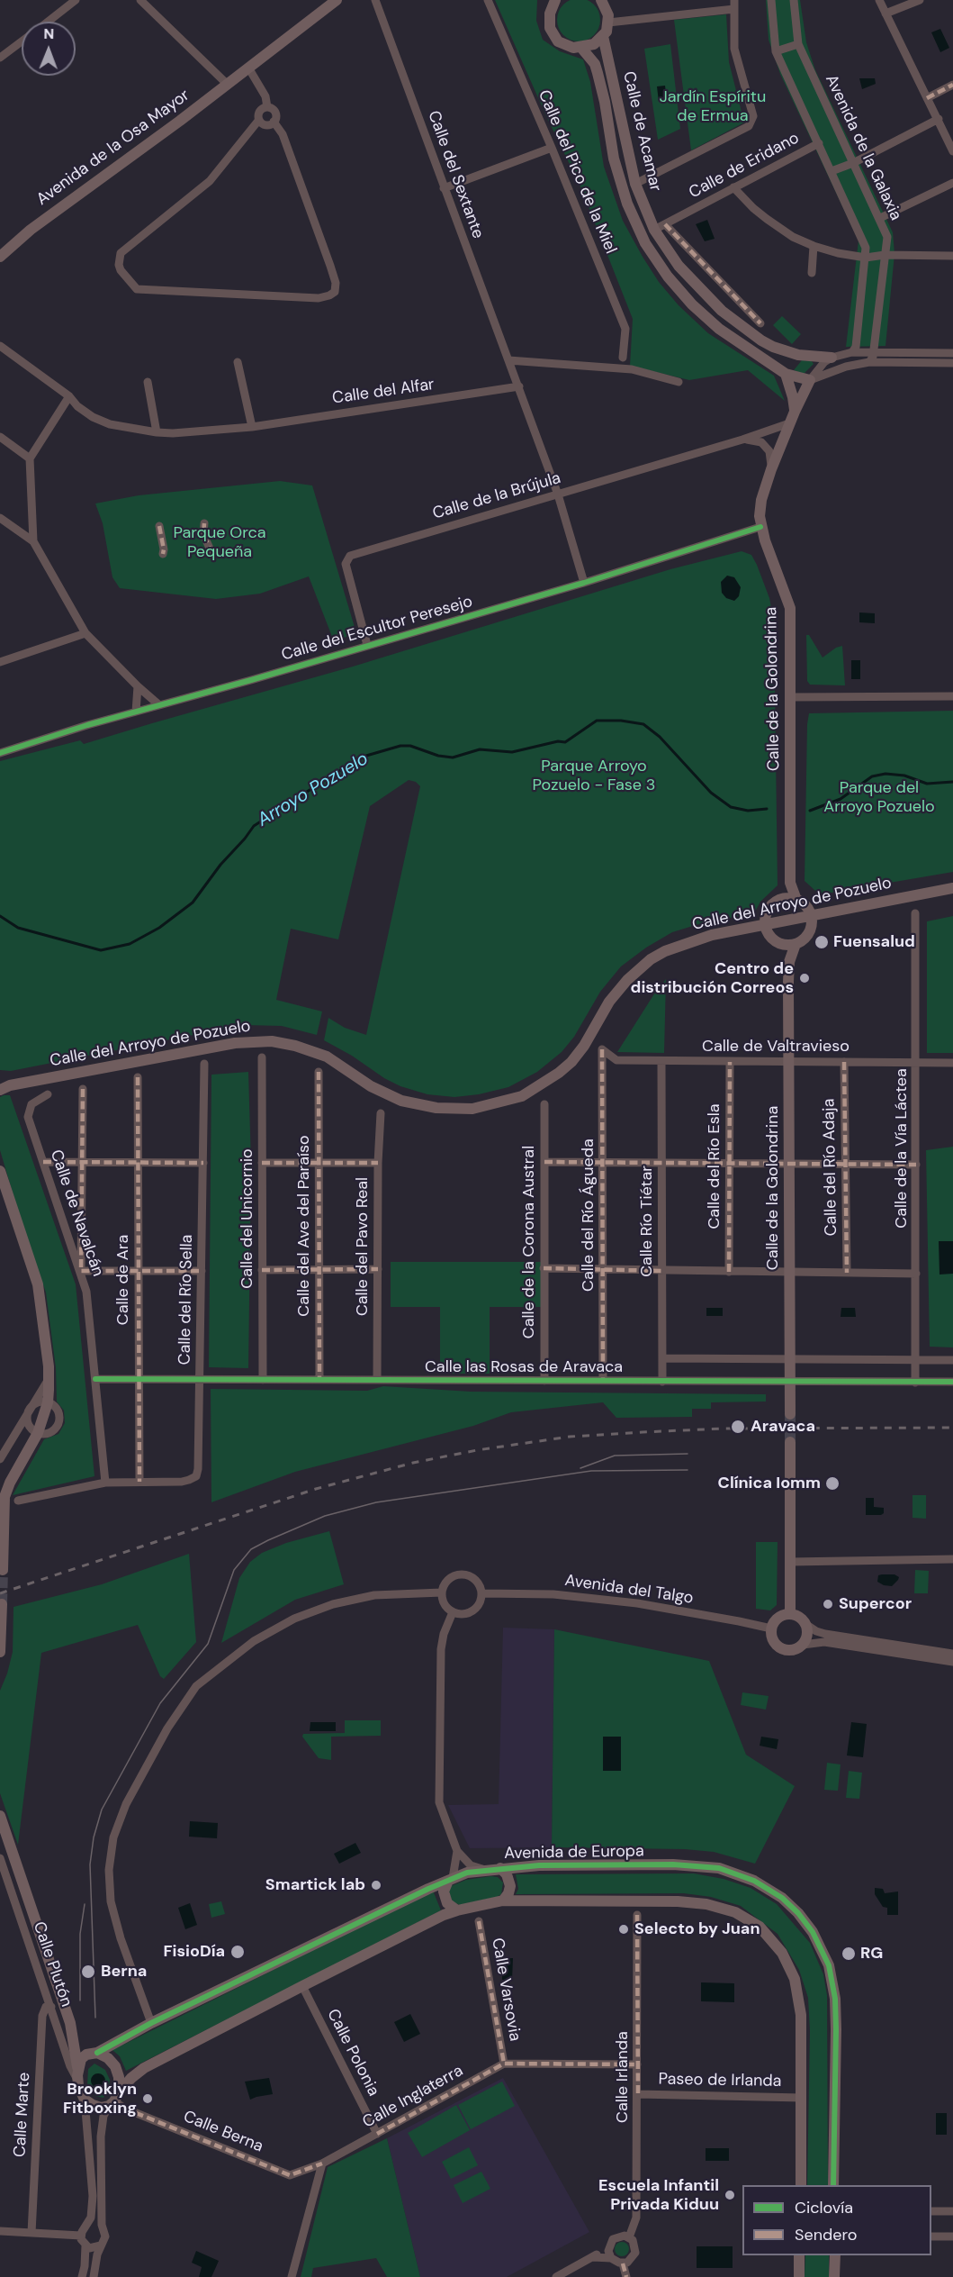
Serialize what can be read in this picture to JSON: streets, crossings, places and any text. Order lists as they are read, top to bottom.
{
  "streets": {
    "street": [
      "Calle de Acamar",
      "Avenida de la Osa Mayor",
      "Avenida de la Galaxia",
      "Calle de Eridano",
      "Calle del Pico de la Miel",
      "Calle del Sextante",
      "Calle del Alfar",
      "Calle de la Brújula",
      "Calle del Escultor Peresejo",
      "Calle de la Golondrina",
      "Calle del Arroyo de Pozuelo",
      "Calle de Valtravieso",
      "Calle de la Vía Láctea",
      "Calle del Río Esla",
      "Calle del Río Adaja",
      "Calle de Navalcán",
      "Calle del Río Águeda",
      "Calle del Unicornio",
      "Calle Río Tiétar",
      "Calle del Ave del Paraíso",
      "Calle de la Corona Austral",
      "Calle del Pavo Real",
      "Calle de Ara",
      "Calle del Río Sella",
      "Calle las Rosas de Aravaca",
      "Avenida del Talgo",
      "Avenida de Europa",
      "Calle Plutón",
      "Calle Varsovia",
      "Calle Polonia",
      "Calle Irlanda",
      "Paseo de Irlanda",
      "Calle Inglaterra",
      "Calle Marte",
      "Calle Berna"
    ]
  },
  "crossings": [
    ["Calle de Acamar", "Calle de Eridano"],
    ["Calle de Acamar", "Calle de la Golondrina"],
    ["Calle del Sextante", "Calle del Alfar"],
    ["Calle del Sextante", "Calle de la Brújula"],
    ["Calle del Sextante", "Calle del Escultor Peresejo"],
    ["Calle de la Brújula", "Calle del Escultor Peresejo"],
    ["Calle de la Brújula", "Calle de la Golondrina"],
    ["Calle del Escultor Peresejo", "Calle de la Golondrina"],
    ["Calle de la Golondrina", "Calle del Arroyo de Pozuelo"],
    ["Calle de la Golondrina", "Calle de Valtravieso"],
    ["Calle de la Golondrina", "Calle las Rosas de Aravaca"],
    ["Calle de Valtravieso", "Calle de la Vía Láctea"],
    ["Calle de Valtravieso", "Calle del Río Esla"],
    ["Calle de Valtravieso", "Calle del Río Adaja"],
    ["Calle de Valtravieso", "Calle del Río Águeda"],
    ["Calle de Valtravieso", "Calle Río Tiétar"],
    ["Calle de la Vía Láctea", "Calle las Rosas de Aravaca"],
    ["Calle de Navalcán", "Calle del Río Sella"],
    ["Calle de Navalcán", "Calle las Rosas de Aravaca"],
    ["Calle del Río Águeda", "Calle las Rosas de Aravaca"],
    ["Calle del Unicornio", "Calle las Rosas de Aravaca"],
    ["Calle Río Tiétar", "Calle las Rosas de Aravaca"],
    ["Calle del Ave del Paraíso", "Calle las Rosas de Aravaca"],
    ["Calle de la Corona Austral", "Calle las Rosas de Aravaca"],
    ["Calle del Pavo Real", "Calle las Rosas de Aravaca"],
    ["Calle de Ara", "Calle del Río Sella"],
    ["Calle de Ara", "Calle las Rosas de Aravaca"],
    ["Calle del Río Sella", "Calle las Rosas de Aravaca"],
    ["Avenida de Europa", "Calle Plutón"],
    ["Avenida de Europa", "Calle Berna"],
    ["Calle Plutón", "Calle Marte"],
    ["Calle Plutón", "Calle Berna"],
    ["Calle Varsovia", "Calle Inglaterra"],
    ["Calle Polonia", "Calle Inglaterra"],
    ["Calle Irlanda", "Paseo de Irlanda"],
    ["Calle Irlanda", "Calle Inglaterra"],
    ["Calle Inglaterra", "Calle Berna"]
  ],
  "water": ["Arroyo Pozuelo"],
  "parks": [
    "Jardín Espíritu de Ermua",
    "Parque Orca Pequeña",
    "Parque Arroyo Pozuelo - Fase 3",
    "Parque del Arroyo Pozuelo"
  ],
  "places": [
    "Fuensalud",
    "Centro de distribución Correos",
    "Aravaca",
    "Clínica Iomm",
    "Supercor",
    "Smartick lab",
    "Selecto by Juan",
    "FisioDía",
    "RG",
    "Berna",
    "Brooklyn Fitboxing",
    "Escuela Infantil Privada Kiduu"
  ],
  "legend": ["Ciclovía", "Sendero"],
  "north": "top"
}
